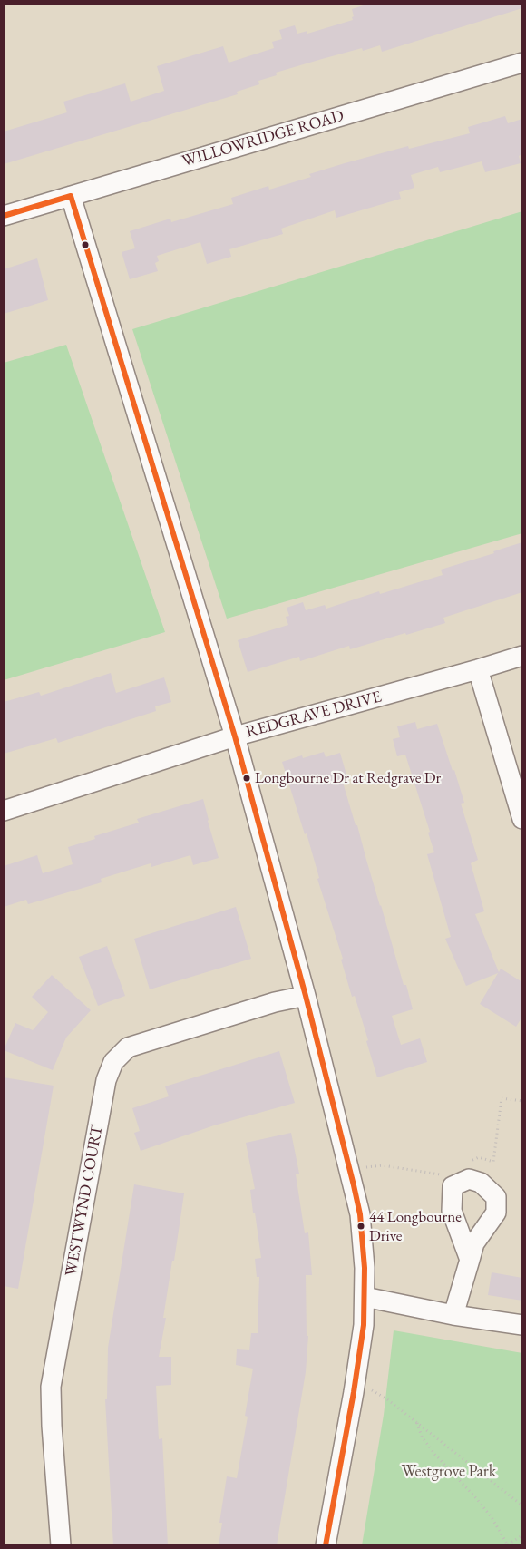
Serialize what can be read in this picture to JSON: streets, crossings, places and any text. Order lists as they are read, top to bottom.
{
  "streets": {
    "street": ["WILLOWRIDGE ROAD", "REDGRAVE DRIVE", "WESTWYND COURT"]
  },
  "parks": ["Westgrove Park"],
  "places": ["Longbourne Dr at Redgrave Dr", "44 Longbourne Drive"]
}
